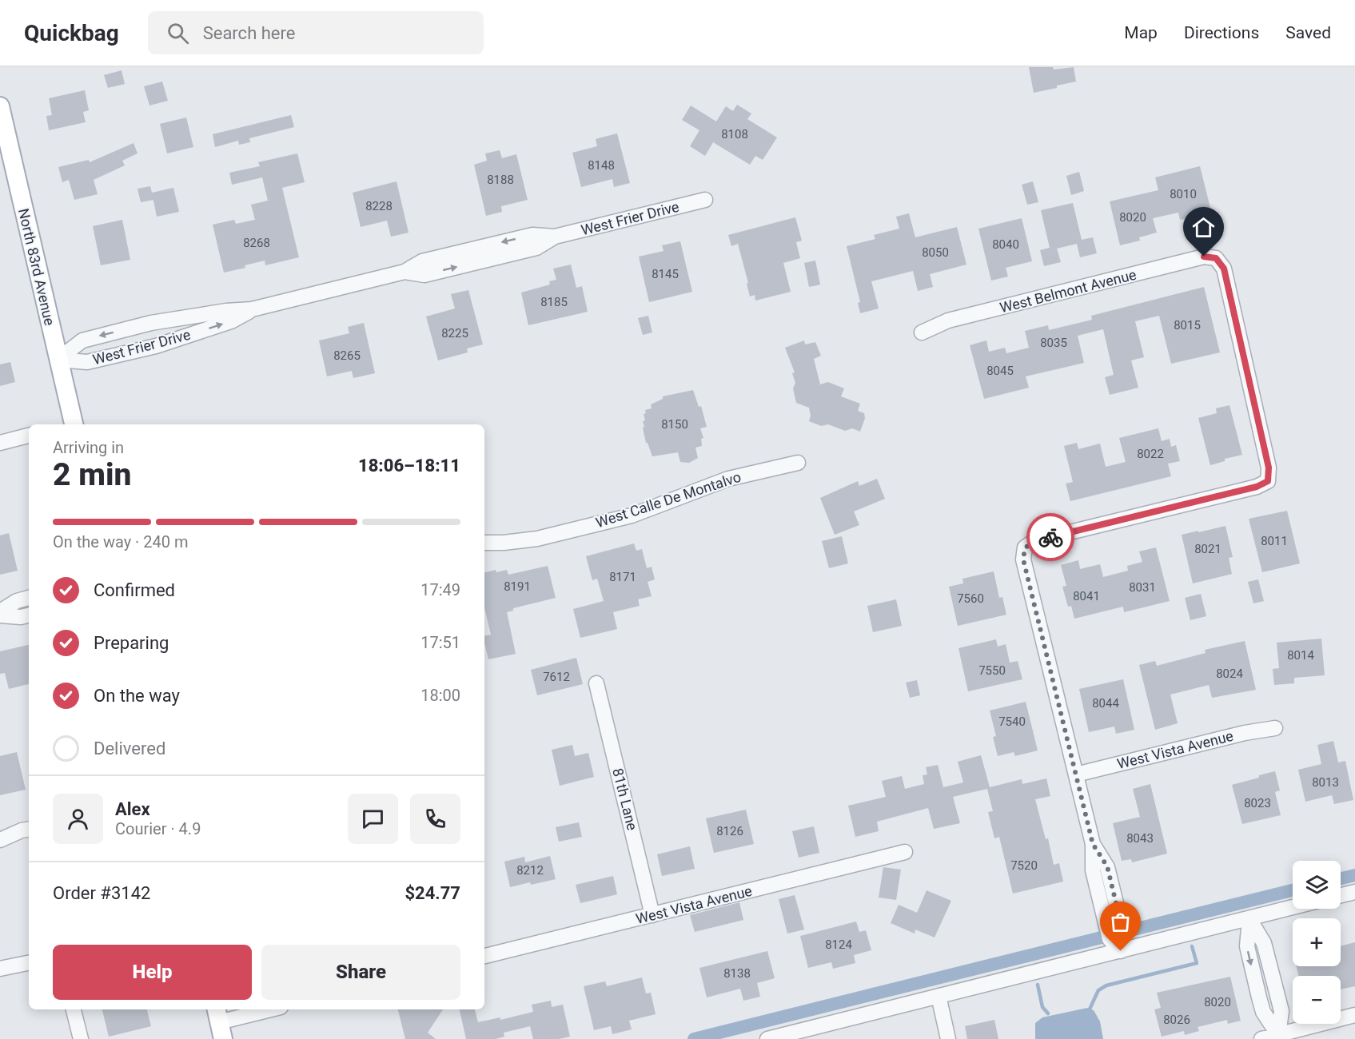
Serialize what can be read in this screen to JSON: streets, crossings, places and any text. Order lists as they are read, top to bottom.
{
  "streets": {
    "main road": ["North 83rd Avenue"],
    "street": [
      "West Frier Drive",
      "West Belmont Avenue",
      "West Calle De Montalvo",
      "West Vista Avenue",
      "81th Lane"
    ]
  },
  "crossings": [
    ["West Frier Drive", "North 83rd Avenue"],
    ["West Belmont Avenue", "West Vista Avenue"],
    ["West Vista Avenue", "81th Lane"]
  ],
  "house_numbers": [
    "8108",
    "8148",
    "8188",
    "8010",
    "8228",
    "8020",
    "8268",
    "8040",
    "8050",
    "8145",
    "8185",
    "8015",
    "8225",
    "8035",
    "8265",
    "8045",
    "8150",
    "8022",
    "8011",
    "8021",
    "8171",
    "8191",
    "8031",
    "8041",
    "7560",
    "8014",
    "7550",
    "8024",
    "7612",
    "8044",
    "7540",
    "8013",
    "8023",
    "8126",
    "8043",
    "7520",
    "8212",
    "8124",
    "8138",
    "8020",
    "8026"
  ],
  "page": {
    "header": "Quickbag",
    "search": "Search here",
    "nav": ["Map", "Directions", "Saved"],
    "heading": ["2 min", "Arriving in", "18:06–18:11"],
    "panel": [
      "Alex",
      "Courier · 4.9",
      "Order #3142",
      "$24.77"
    ],
    "bar": "On the way · 240 m",
    "list": [
      ["Confirmed", "17:49"],
      ["Preparing", "17:51"],
      ["On the way", "18:00"],
      "Delivered"
    ],
    "map_buttons": ["+", "−"],
    "buttons": ["Help", "Share"]
  }
}
